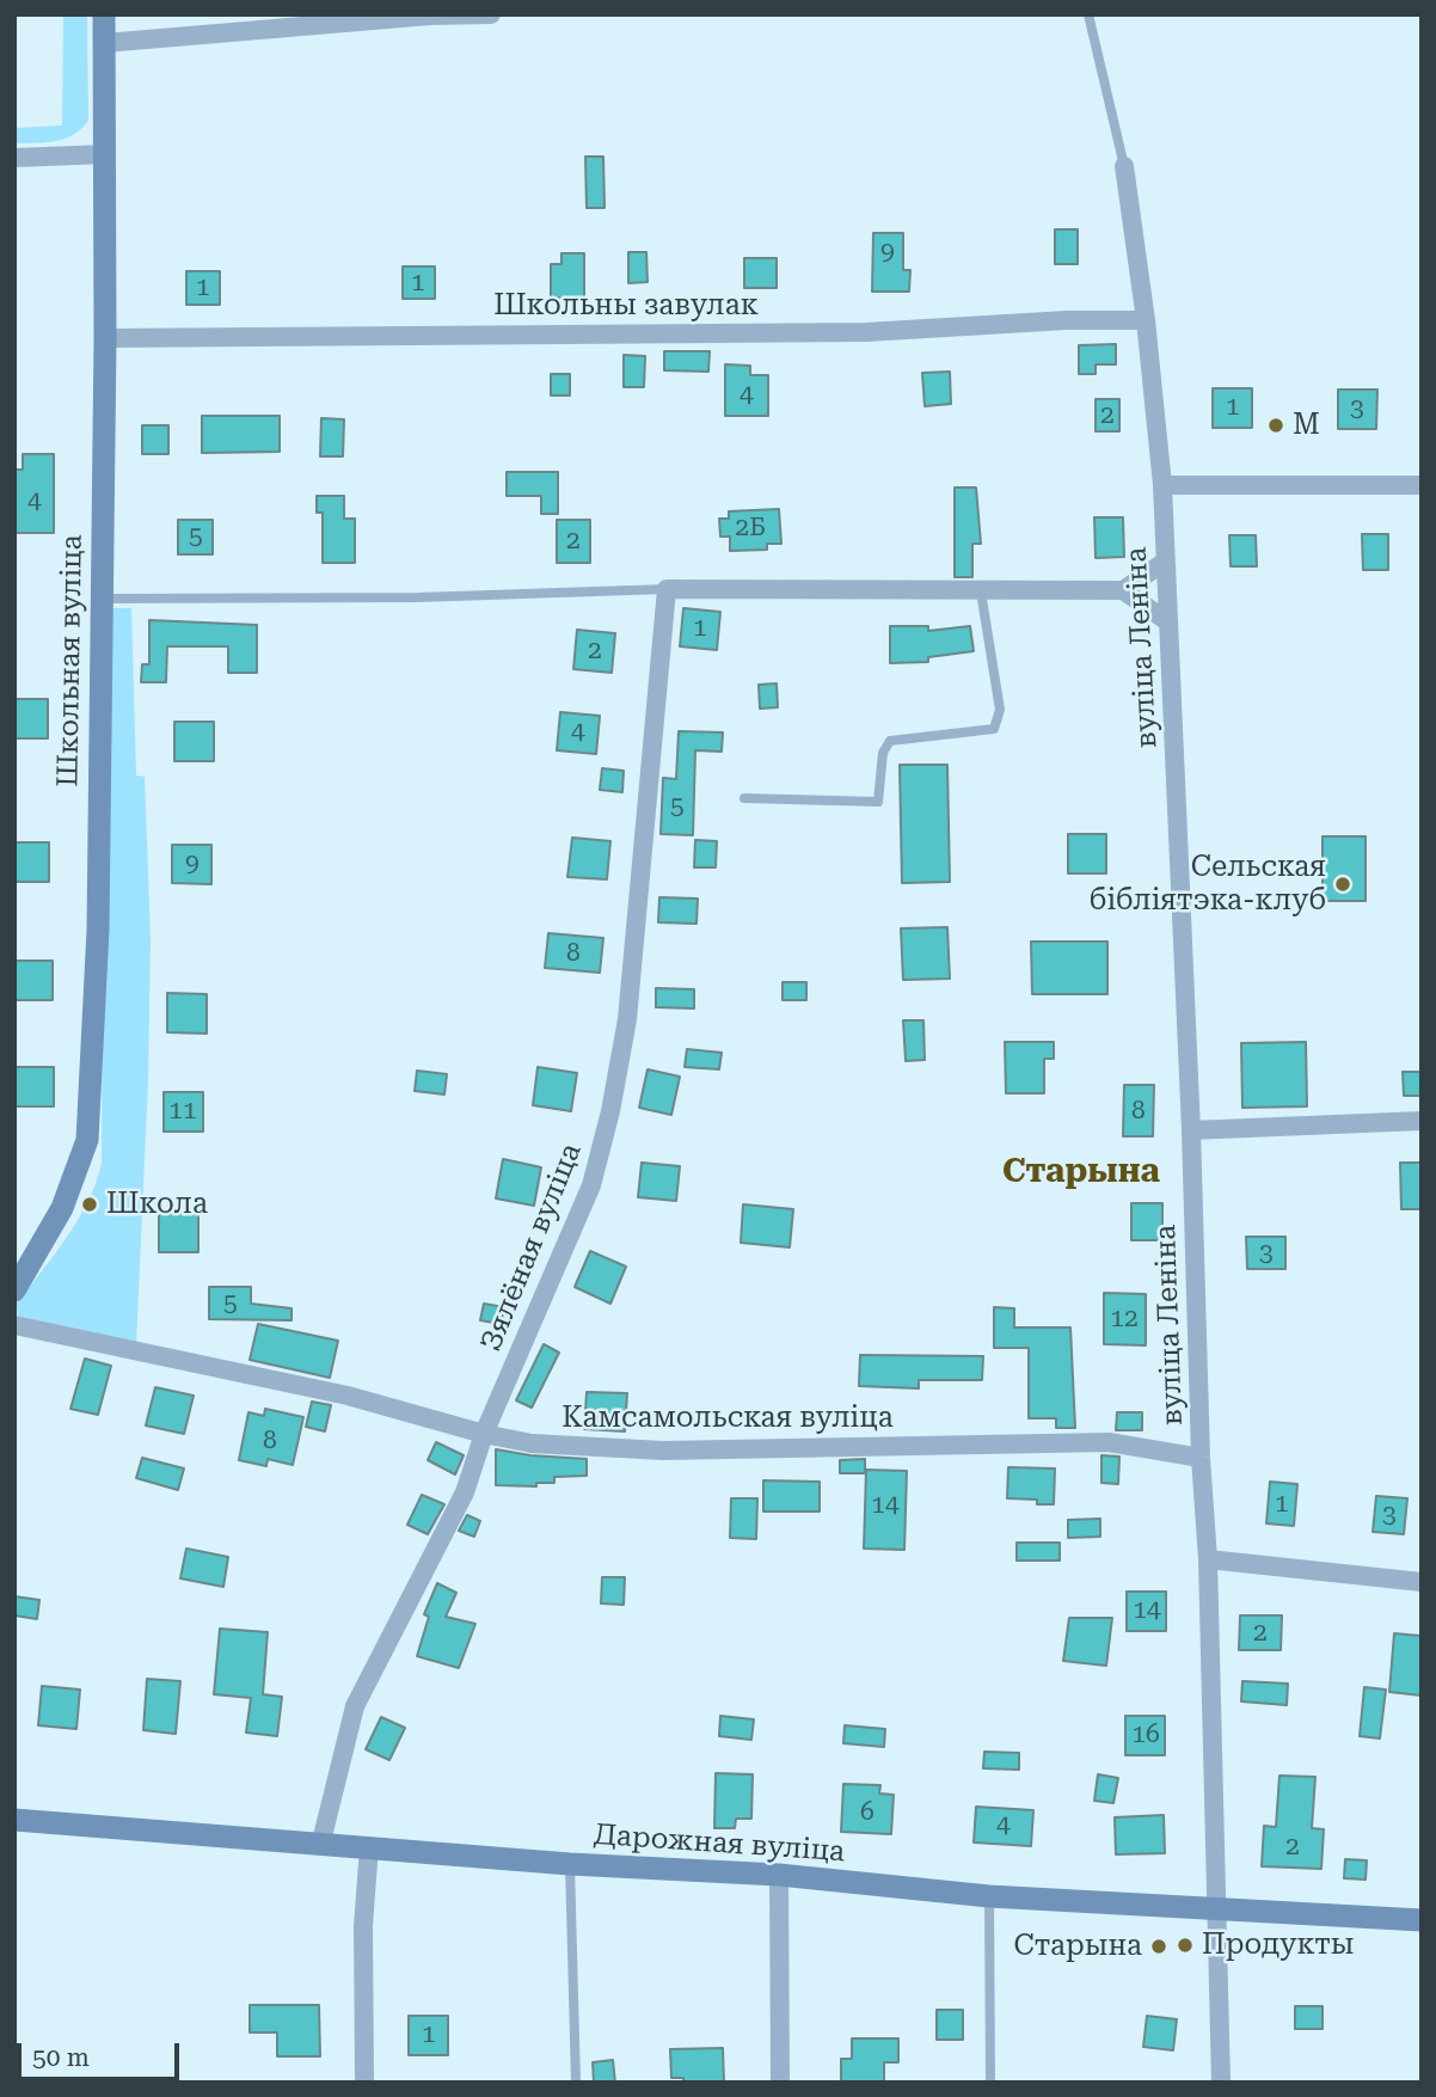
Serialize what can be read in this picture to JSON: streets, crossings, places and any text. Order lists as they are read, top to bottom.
{
  "streets": {
    "main road": ["Школьная вуліца", "Дарожная вуліца"],
    "street": [
      "Школьны завулак",
      "вуліца Леніна",
      "Зялёная вуліца",
      "Камсамольская вуліца"
    ]
  },
  "crossings": [
    ["Школьны завулак", "вуліца Леніна"],
    ["Школьны завулак", "Школьная вуліца"],
    ["вуліца Леніна", "Камсамольская вуліца"],
    ["вуліца Леніна", "Дарожная вуліца"],
    ["Зялёная вуліца", "Камсамольская вуліца"],
    ["Зялёная вуліца", "Дарожная вуліца"]
  ],
  "districts": ["Старына"],
  "places": [
    "M",
    "Сельская бібліятэка-клуб",
    "Школа",
    "Продукты",
    "Старына"
  ],
  "house_numbers": [
    "9",
    "1",
    "1",
    "4",
    "1",
    "3",
    "2",
    "4",
    "2Б",
    "5",
    "2",
    "1",
    "2",
    "4",
    "5",
    "9",
    "8",
    "11",
    "8",
    "3",
    "5",
    "12",
    "8",
    "1",
    "14",
    "3",
    "14",
    "2",
    "16",
    "6",
    "4",
    "2",
    "1"
  ],
  "scale_bar": "50 m"
}
